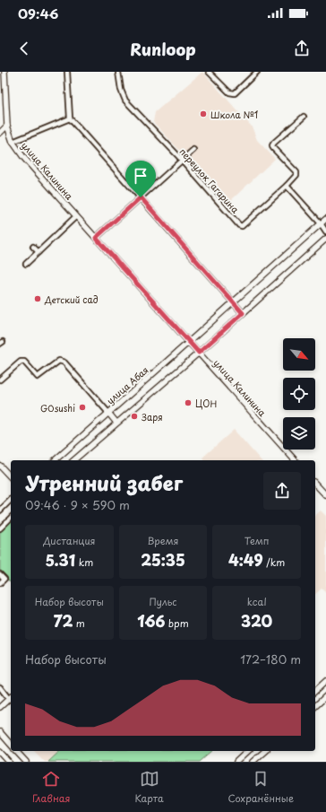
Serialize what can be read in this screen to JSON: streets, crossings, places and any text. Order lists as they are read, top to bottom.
{
  "streets": {
    "street": ["улица Калинина", "переулок Гагарина", "улица Абая"]
  },
  "crossings": [
    ["улица Калинина", "улица Абая"]
  ],
  "places": [
    "Школа №1",
    "Детский сад",
    "ЦОН",
    "GOsushi",
    "Заря"
  ],
  "north": "bottom right",
  "page": {
    "status": "09:46",
    "header": "Runloop",
    "heading": ["Утренний забег", "09:46 · 9 × 590 m"],
    "stats": [
      ["Дистанция", "5.31 km"],
      ["Время", "25:35"],
      ["Темп", "4:49 /km"],
      ["Набор высоты", "72 m"],
      ["Пульс", "166 bpm"],
      ["kcal", "320"]
    ],
    "chart": ["Набор высоты", "172–180 m"],
    "tabs": ["Главная", "Карта", "Сохранённые"]
  }
}
